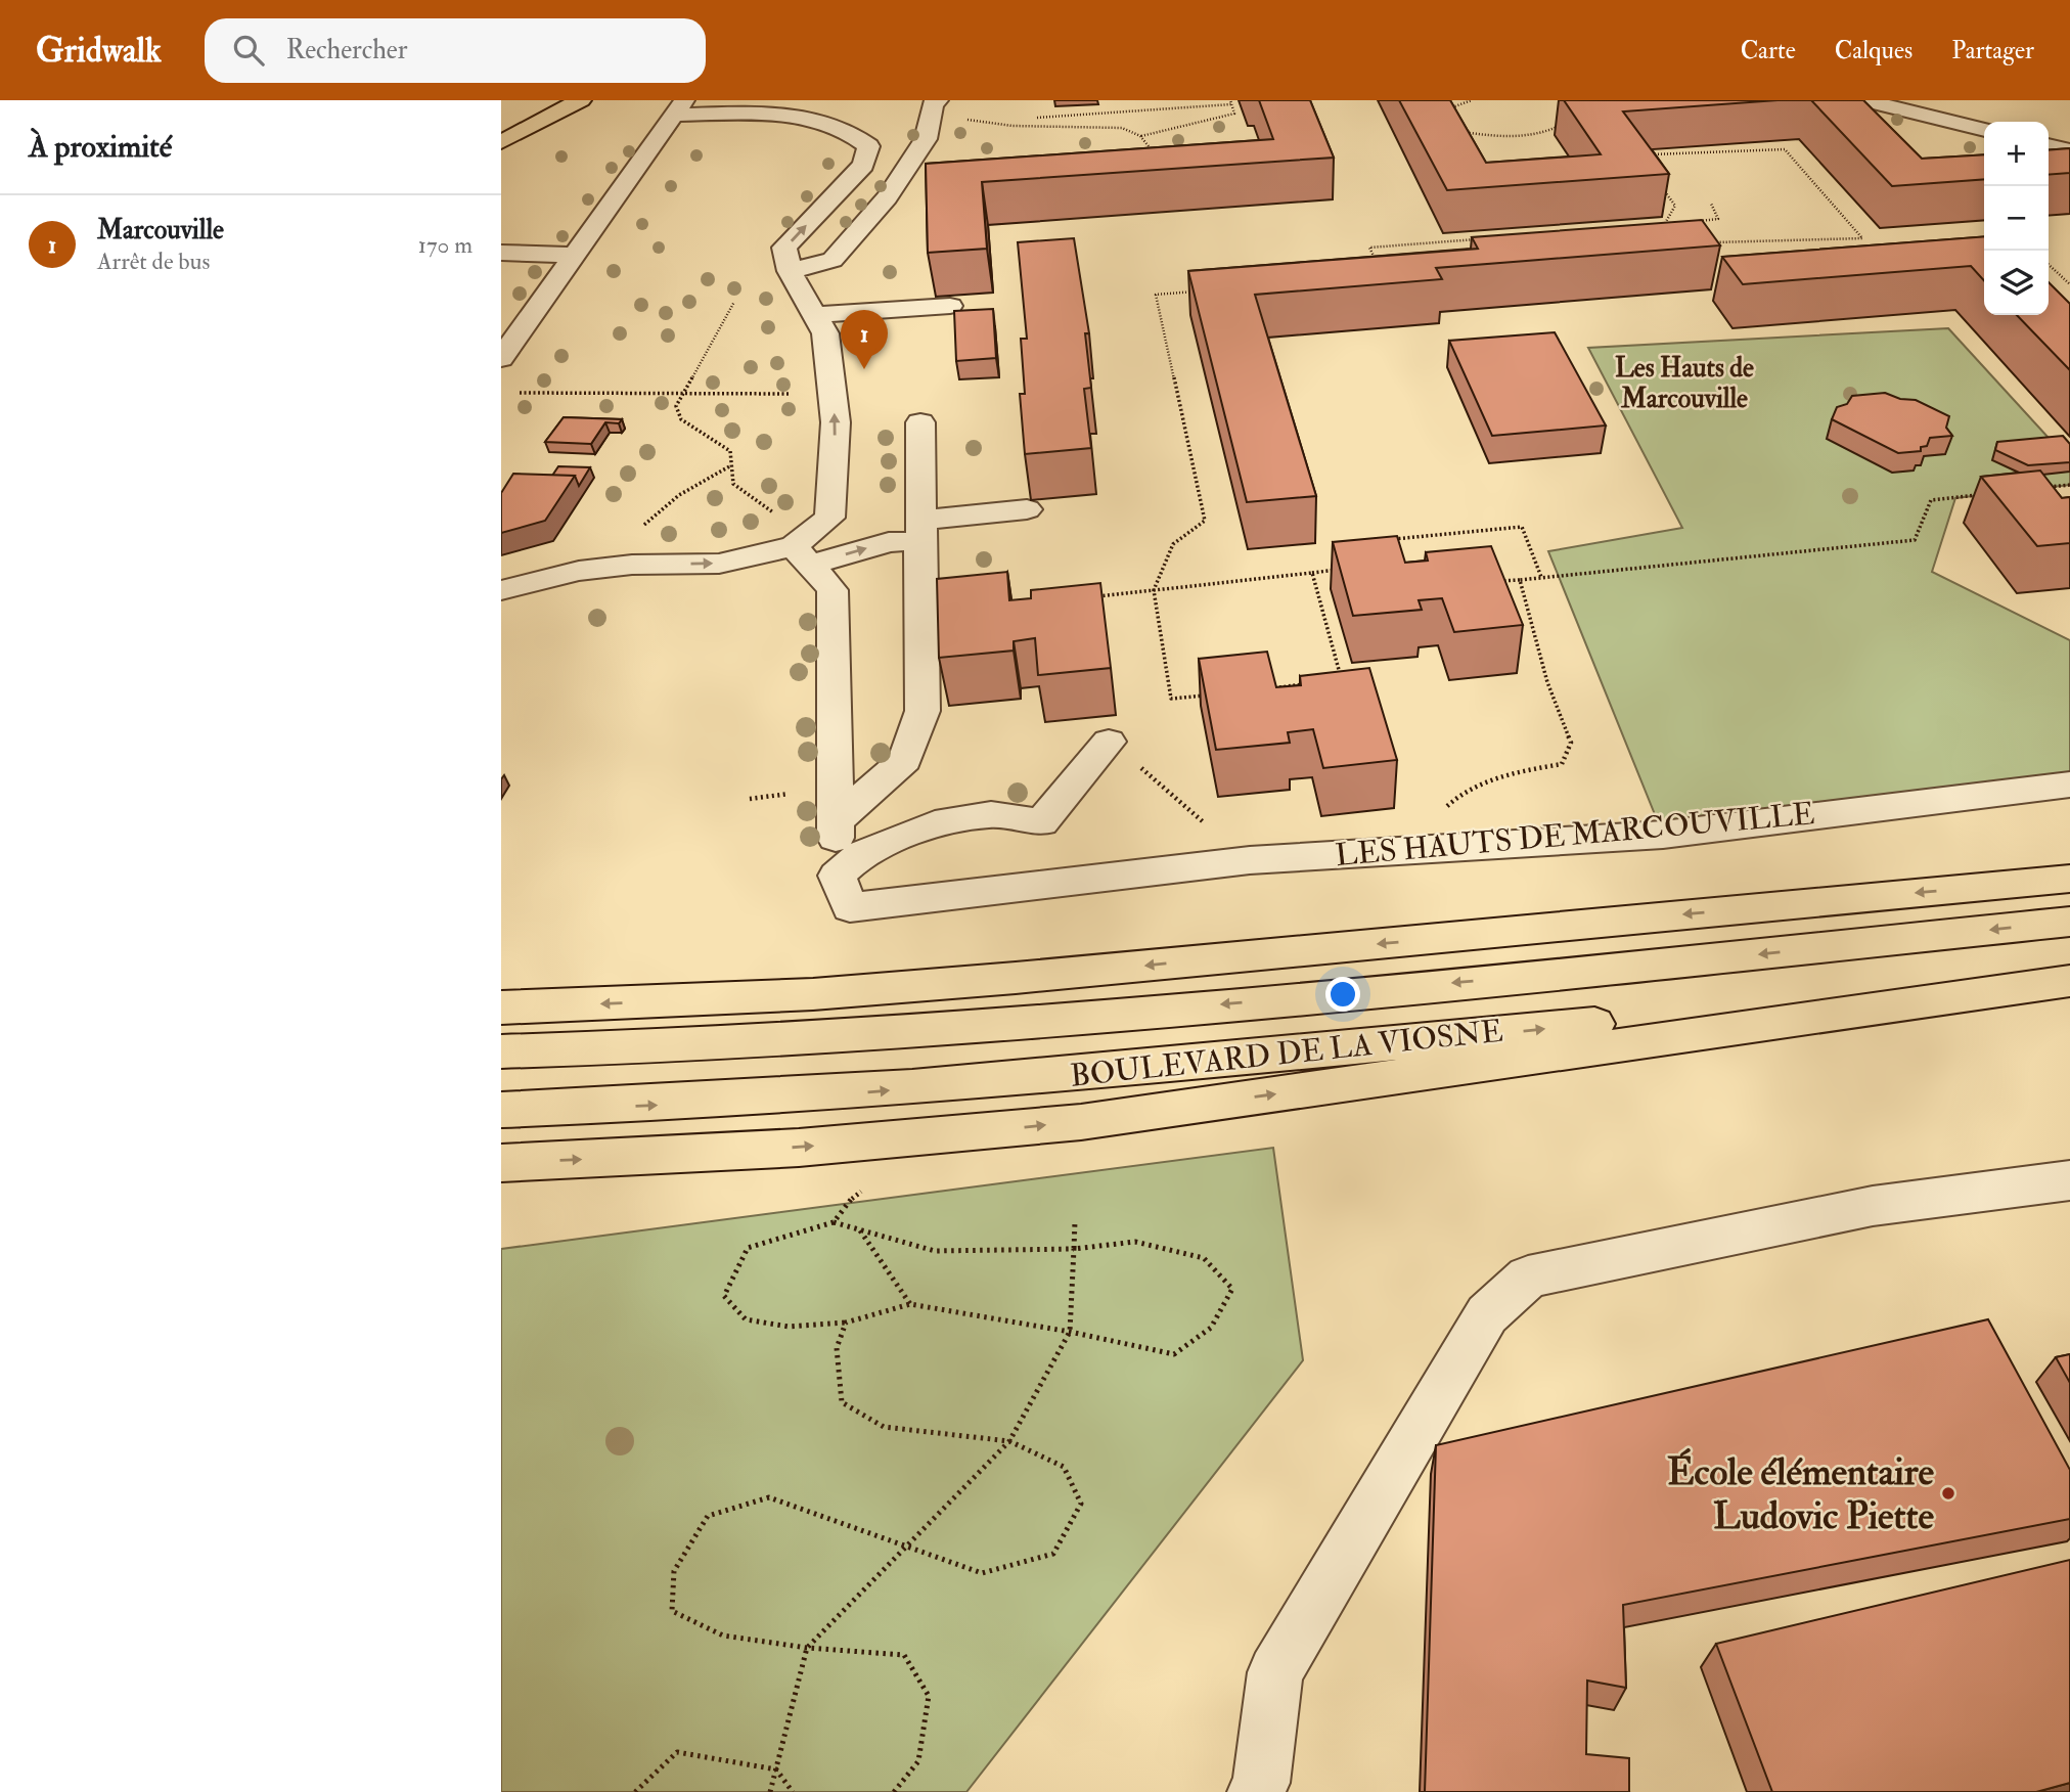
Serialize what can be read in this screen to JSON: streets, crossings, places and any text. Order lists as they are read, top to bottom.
{
  "streets": {
    "main road": ["BOULEVARD DE LA VIOSNE"],
    "street": ["LES HAUTS DE MARCOUVILLE"]
  },
  "districts": ["Les Hauts de Marcouville"],
  "places": ["École élémentaire Ludovic Piette"],
  "page": {
    "header": "Gridwalk",
    "search": "Rechercher",
    "nav": ["Carte", "Calques", "Partager"],
    "heading": "À proximité",
    "map_buttons": ["+", "−"],
    "list": [
      {
        "mark": "1",
        "name": "Marcouville",
        "note": "Arrêt de bus",
        "value": "170 m"
      }
    ],
    "pins": "1"
  }
}
